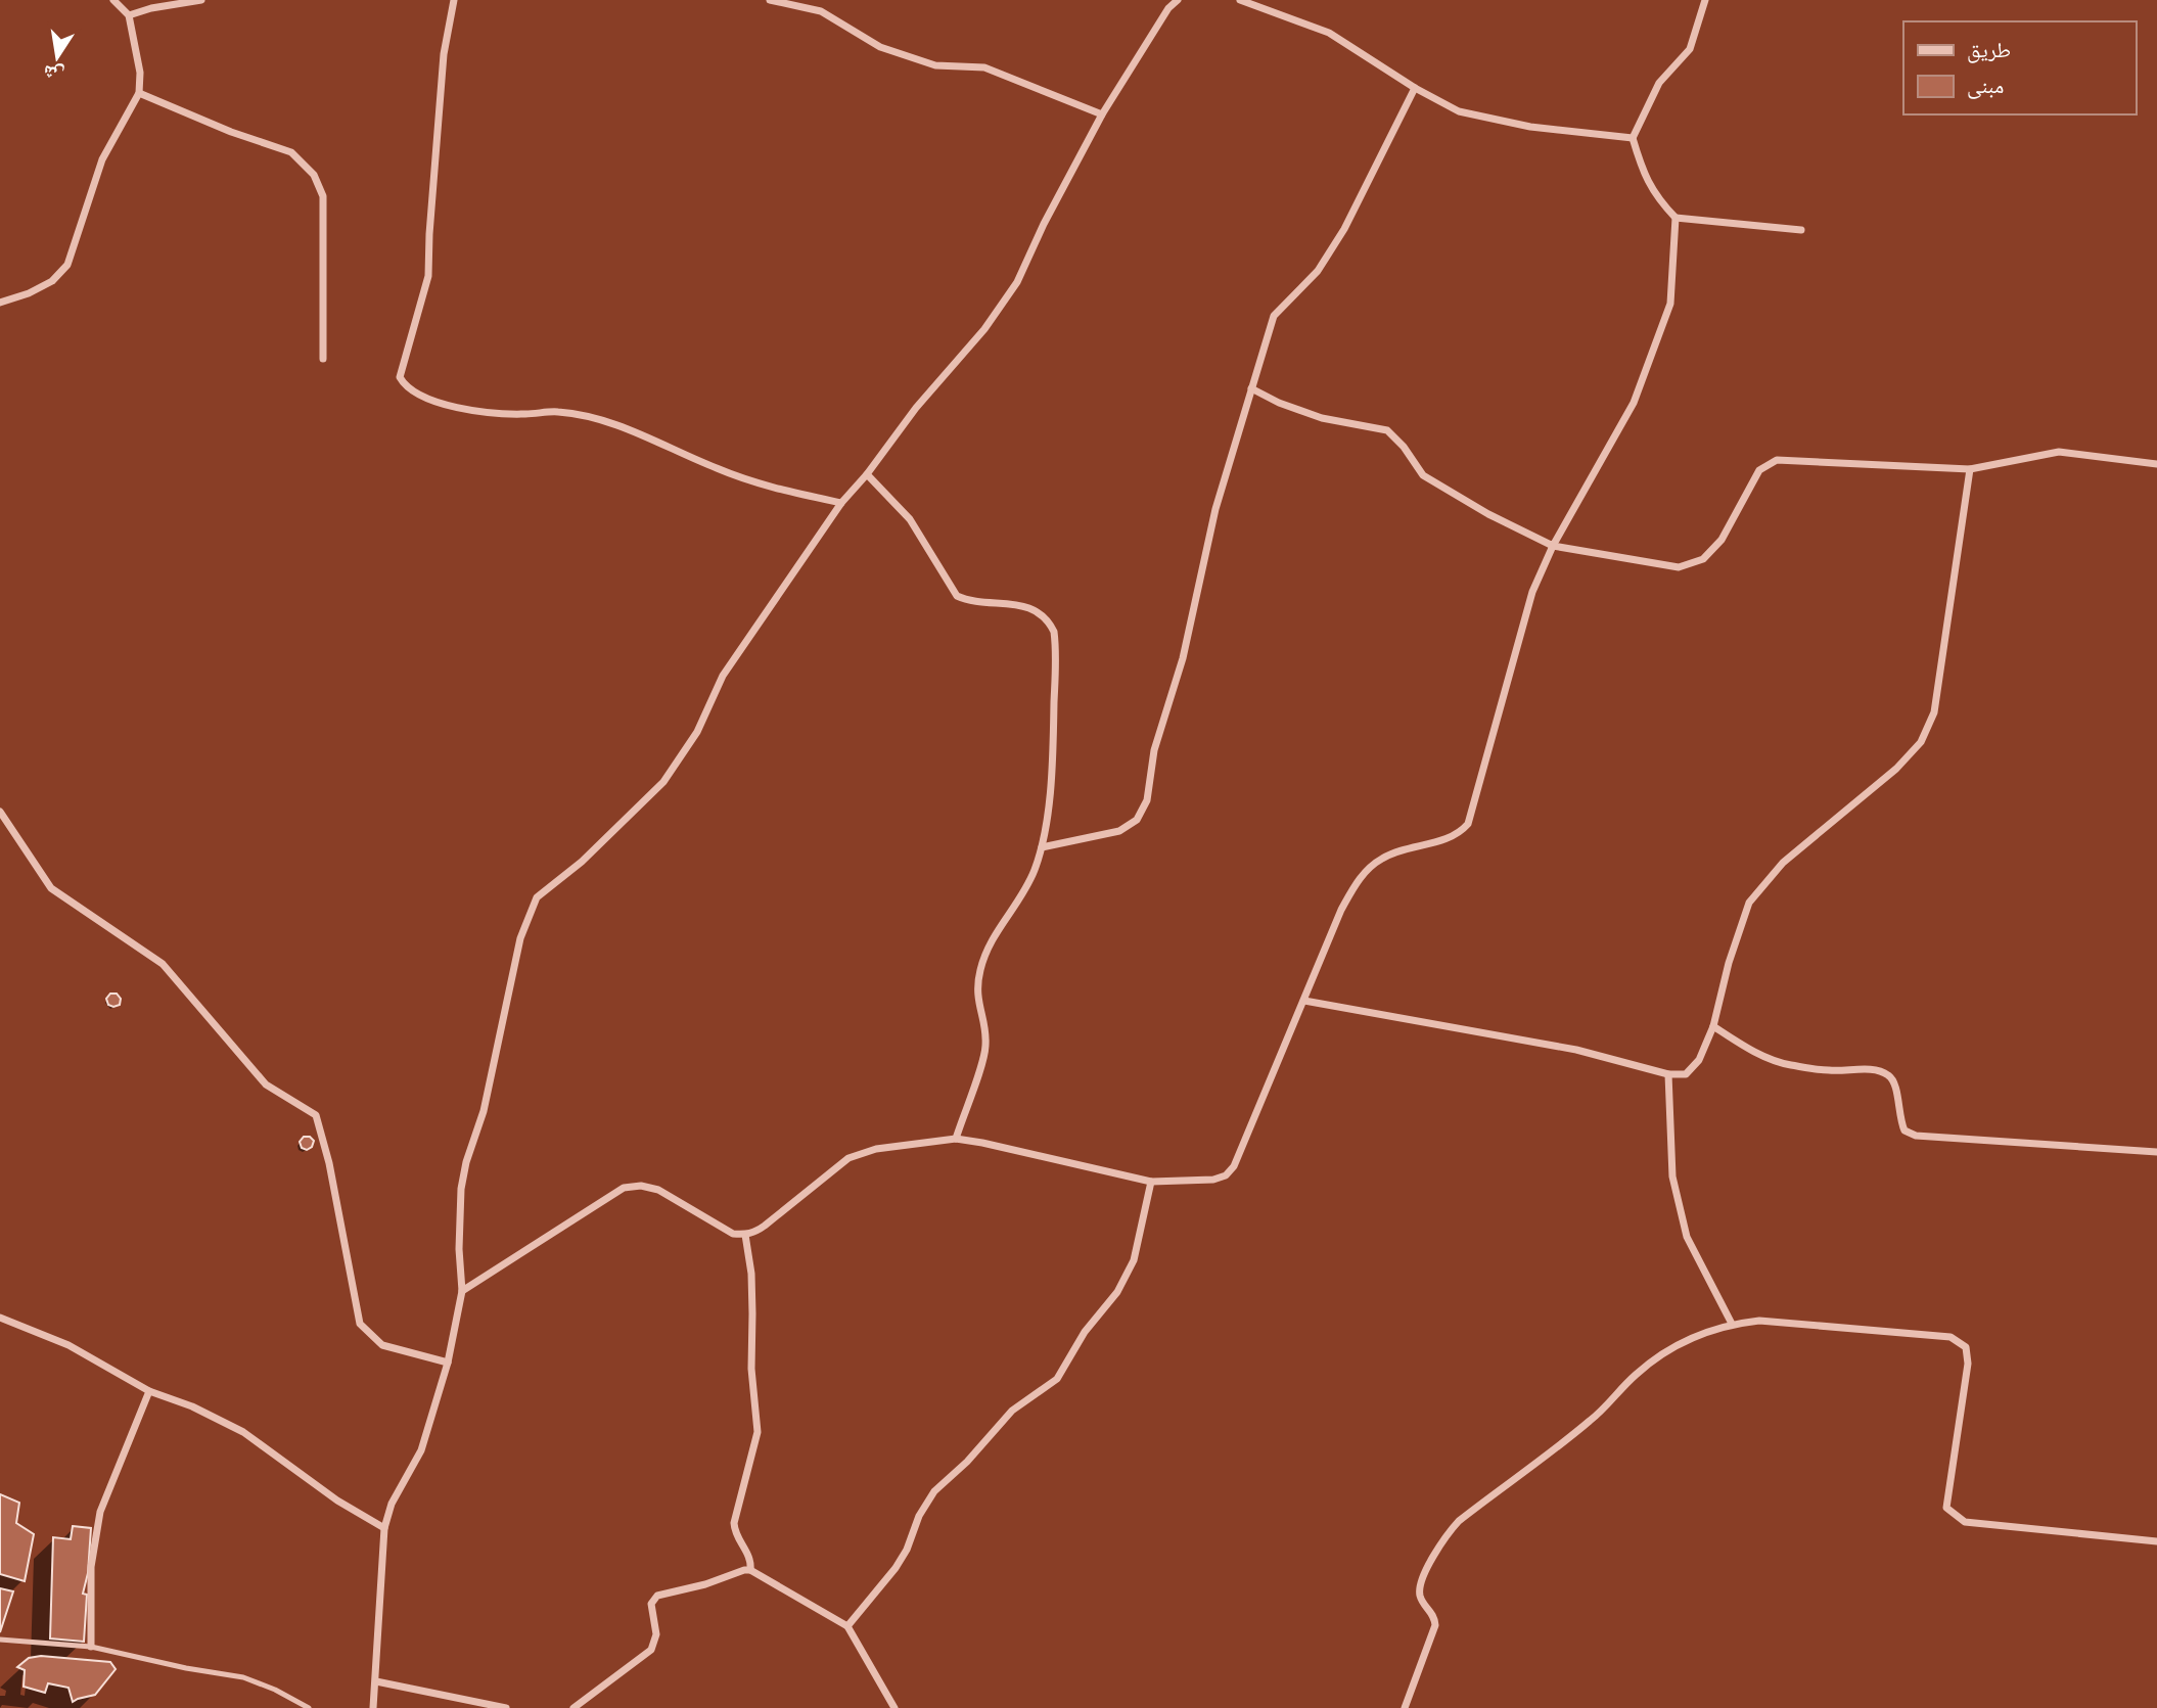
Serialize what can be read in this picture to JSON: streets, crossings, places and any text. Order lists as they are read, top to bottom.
{
  "legend": ["طريق", "مبنى"],
  "north": "bottom"
}
